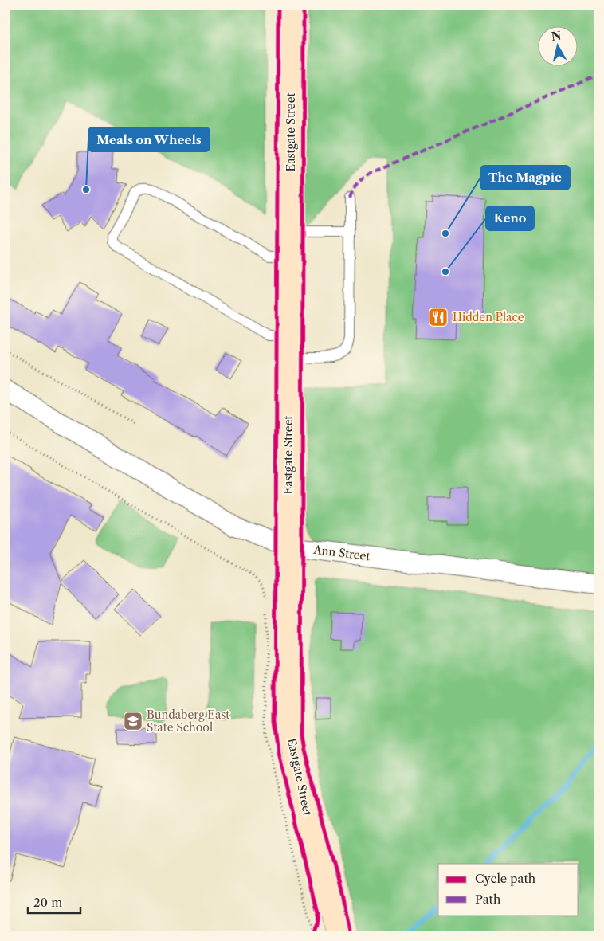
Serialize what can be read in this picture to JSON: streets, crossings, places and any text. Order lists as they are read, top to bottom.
{
  "streets": {
    "street": ["Eastgate Street", "Ann Street"]
  },
  "crossings": [
    ["Eastgate Street", "Ann Street"]
  ],
  "places": {
    "other": ["Meals on Wheels", "The Magpie", "Keno"],
    "restaurant": ["Hidden Place"],
    "school or university": ["Bundaberg East State School"]
  },
  "legend": ["Cycle path", "Path"],
  "scale_bar": "20 m",
  "north": "top"
}
